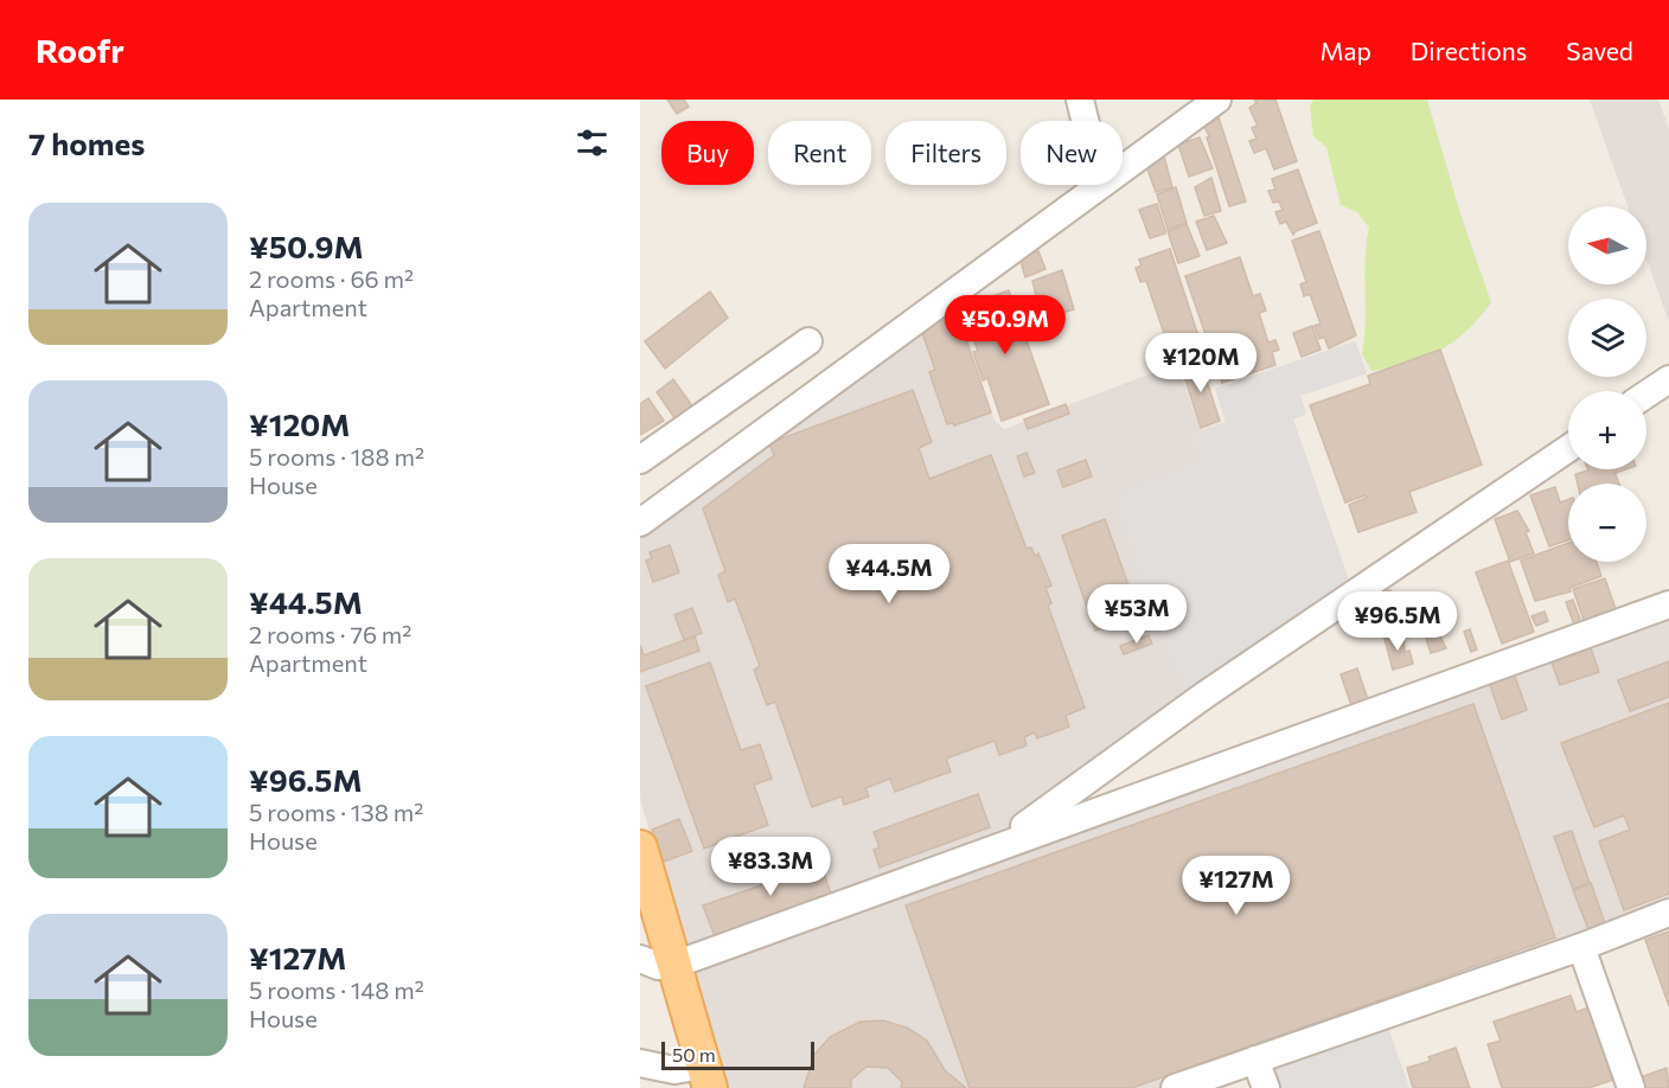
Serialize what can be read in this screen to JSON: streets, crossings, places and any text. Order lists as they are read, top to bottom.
{
  "scale_bar": "50 m",
  "north": "left",
  "page": {
    "header": "Roofr",
    "nav": ["Map", "Directions", "Saved"],
    "heading": "7 homes",
    "chip": [
      "Buy",
      "Rent",
      "Filters",
      "New"
    ],
    "list": [
      {
        "name": "¥50.9M",
        "note": "2 rooms · 66 m² · Apartment"
      },
      {
        "name": "¥120M",
        "note": "5 rooms · 188 m² · House"
      },
      {
        "name": "¥44.5M",
        "note": "2 rooms · 76 m² · Apartment"
      },
      {
        "name": "¥96.5M",
        "note": "5 rooms · 138 m² · House"
      },
      {
        "name": "¥127M",
        "note": "5 rooms · 148 m² · House"
      }
    ],
    "map_buttons": ["+", "−"],
    "price": [
      "¥50.9M",
      "¥120M",
      "¥44.5M",
      "¥53M",
      "¥96.5M",
      "¥83.3M",
      "¥127M"
    ],
    "scale": "50 m"
  }
}
